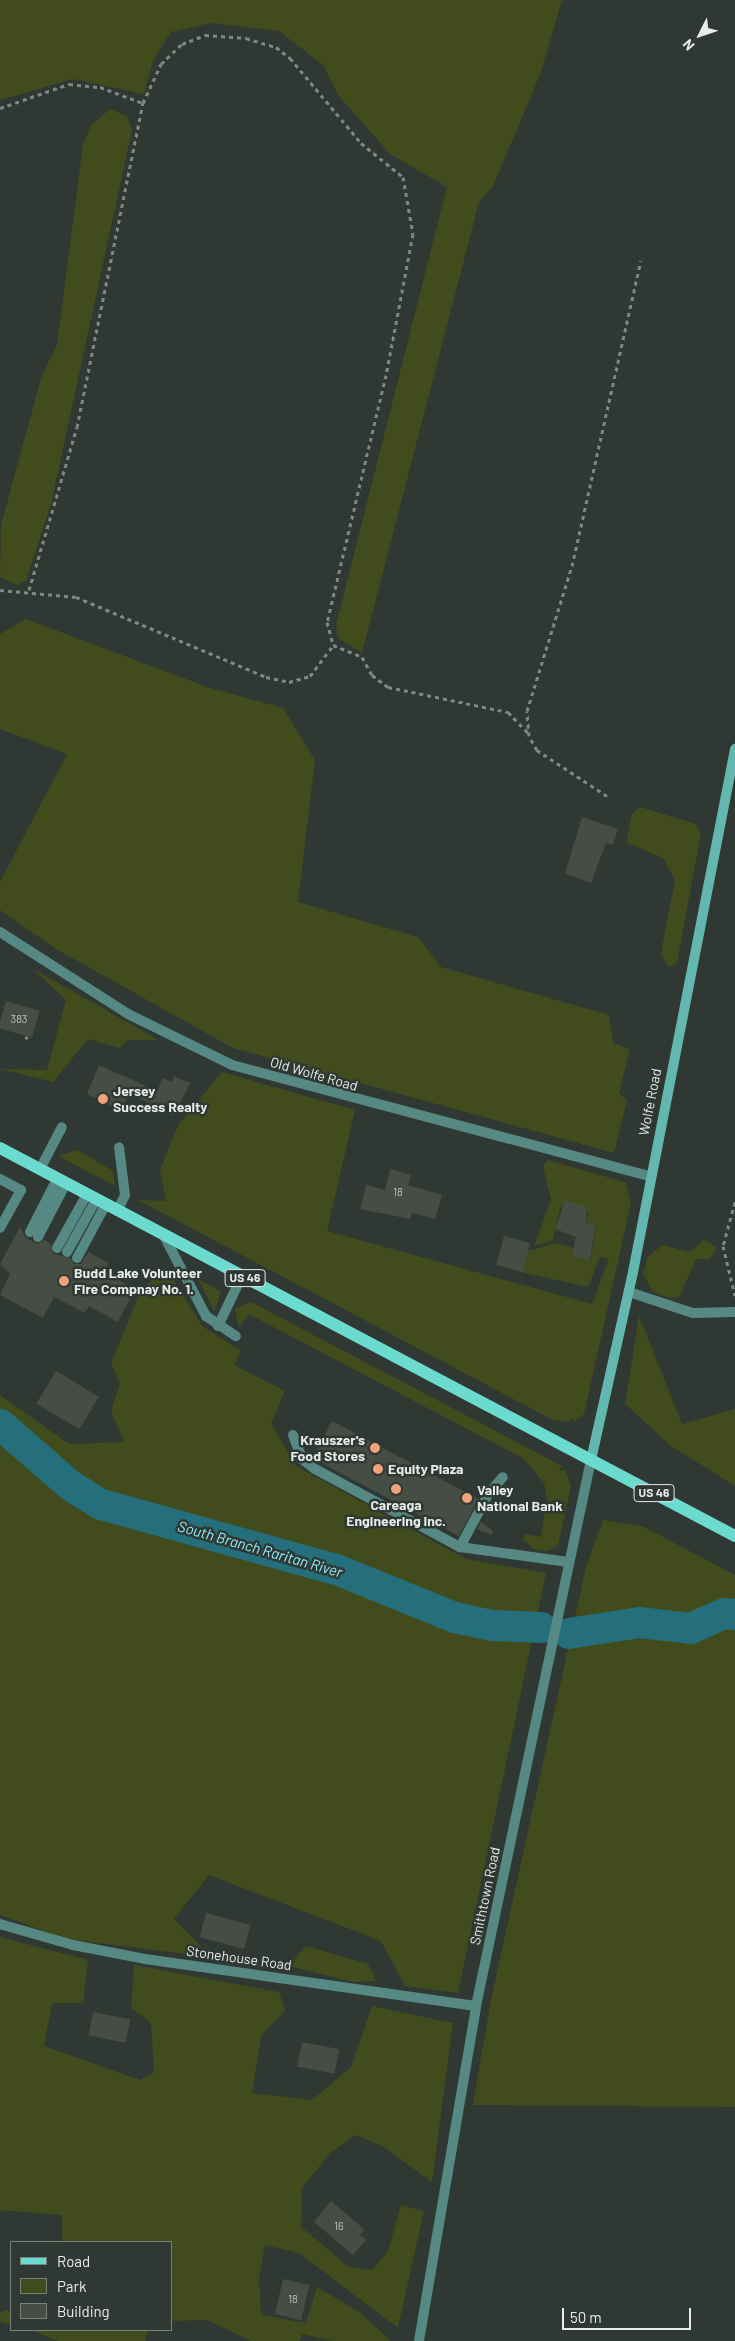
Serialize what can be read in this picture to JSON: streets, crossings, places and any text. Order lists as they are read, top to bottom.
{
  "streets": {
    "main road": ["Wolfe Road", "US 46"],
    "street": ["Old Wolfe Road", "Smithtown Road", "Stonehouse Road"]
  },
  "crossings": [
    ["Old Wolfe Road", "Wolfe Road"],
    ["Wolfe Road", "US 46"],
    ["Wolfe Road", "Smithtown Road"],
    ["US 46", "Smithtown Road"],
    ["Smithtown Road", "Stonehouse Road"]
  ],
  "water": ["South Branch Raritan River"],
  "places": [
    "Jersey Success Realty",
    "Budd Lake Volunteer Fire Compnay No. 1.",
    "Krauszer's Food Stores",
    "Equity Plaza",
    "Careaga Engineering Inc.",
    "Valley National Bank"
  ],
  "house_numbers": [
    "383",
    "18",
    "16",
    "18"
  ],
  "legend": ["Road", "Park", "Building"],
  "scale_bar": "50 m",
  "north": "bottom left"
}
